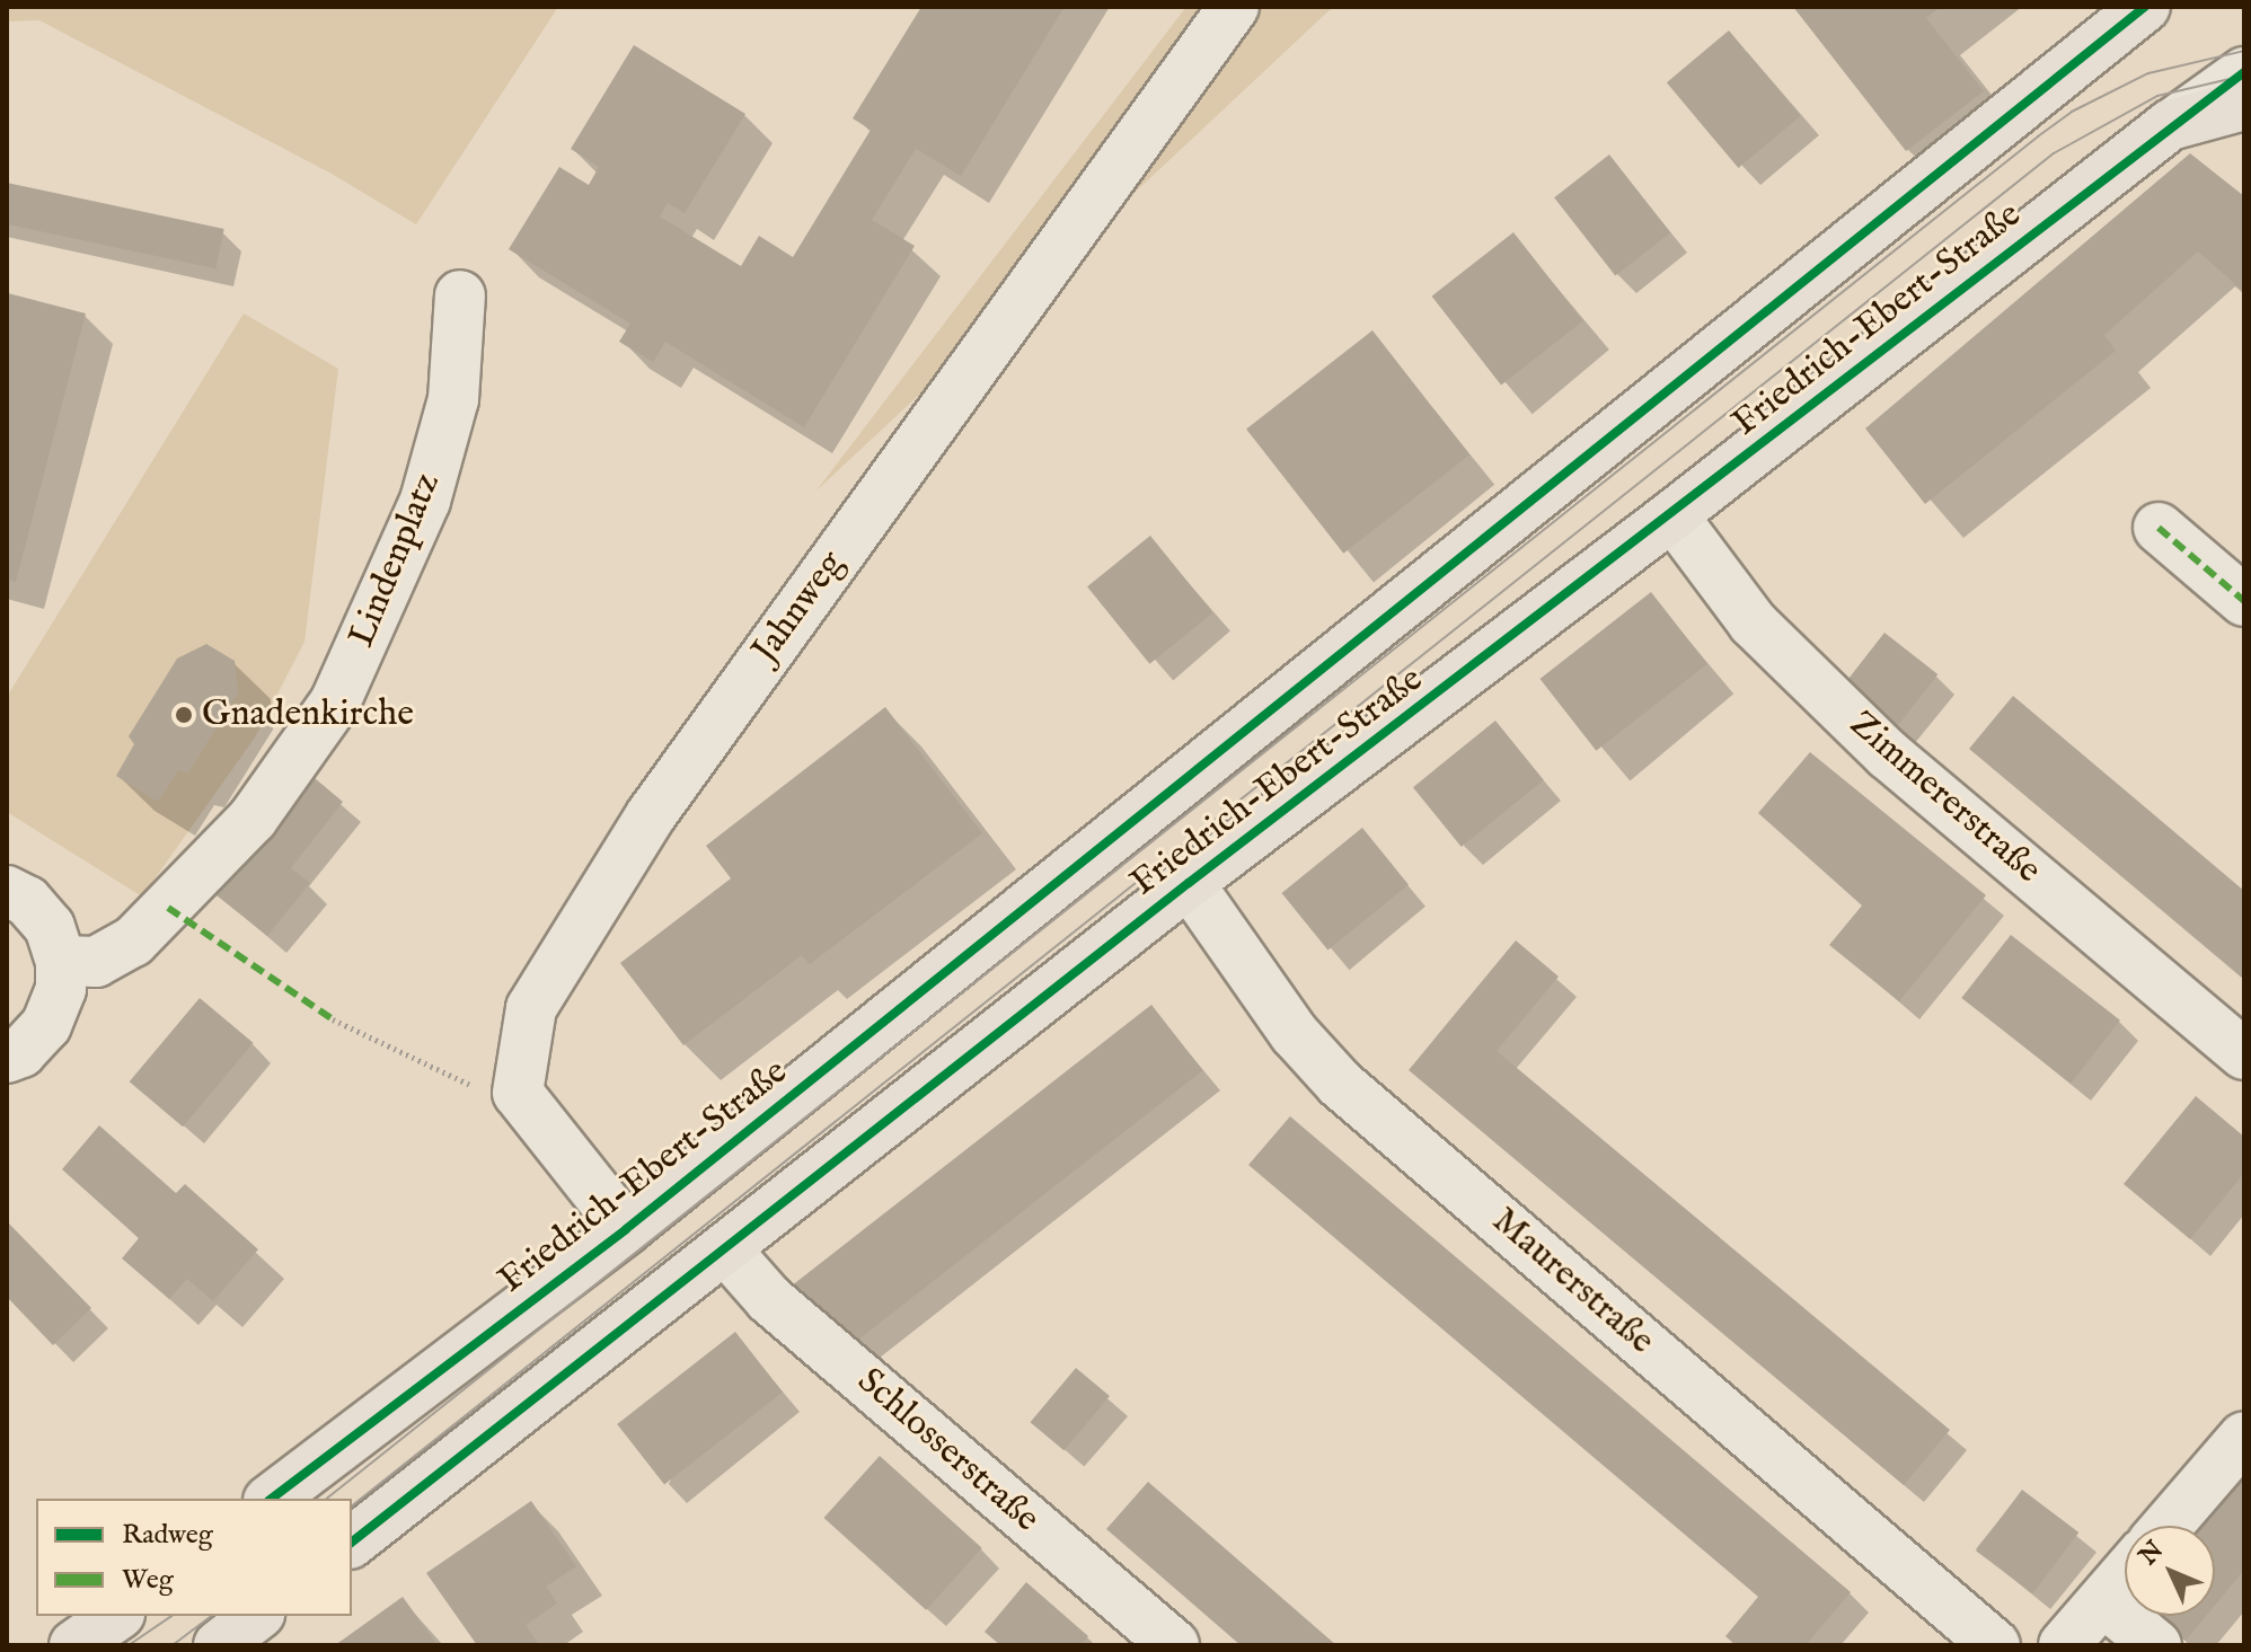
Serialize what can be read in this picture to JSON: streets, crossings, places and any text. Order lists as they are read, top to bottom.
{
  "streets": {
    "main road": ["Friedrich-Ebert-Straße"],
    "street": [
      "Lindenplatz",
      "Jahnweg",
      "Zimmererstraße",
      "Maurerstraße",
      "Schlosserstraße"
    ]
  },
  "crossings": [
    ["Friedrich-Ebert-Straße", "Zimmererstraße"],
    ["Friedrich-Ebert-Straße", "Maurerstraße"],
    ["Friedrich-Ebert-Straße", "Schlosserstraße"]
  ],
  "places": ["Gnadenkirche"],
  "legend": ["Radweg", "Weg"],
  "north": "top left"
}
